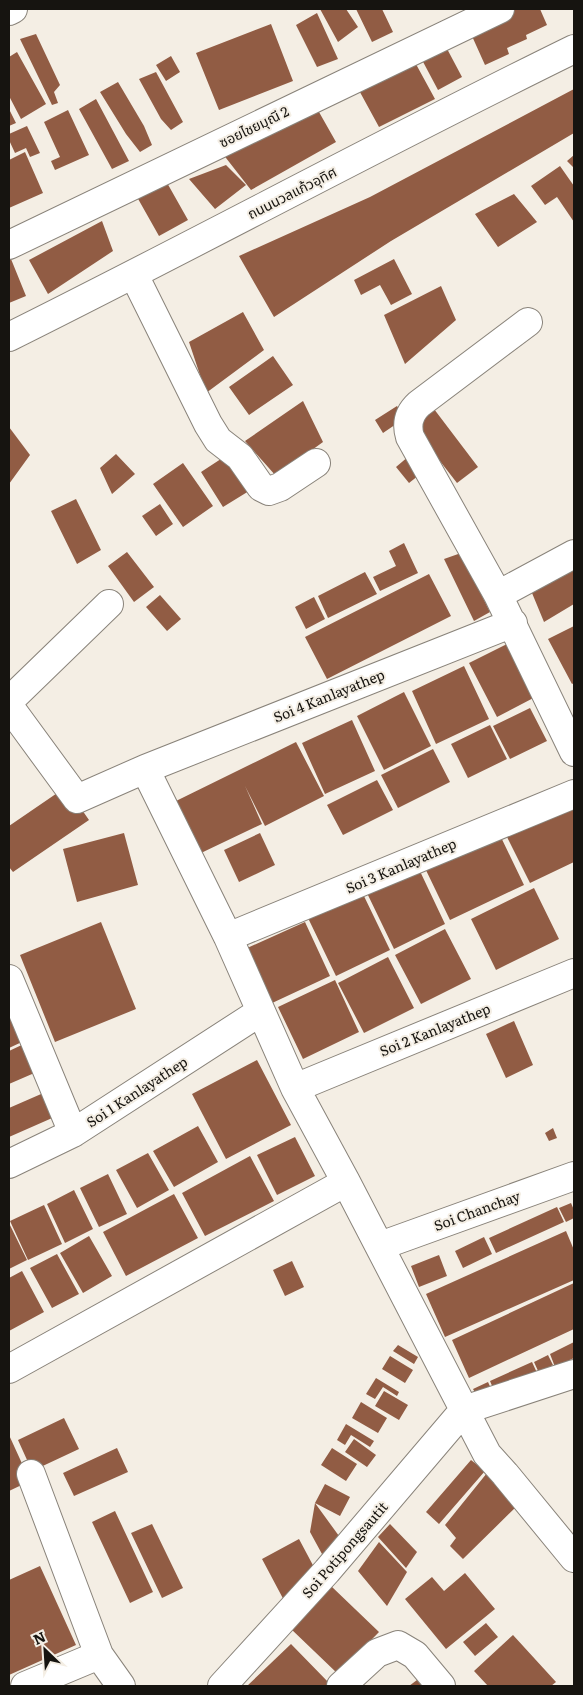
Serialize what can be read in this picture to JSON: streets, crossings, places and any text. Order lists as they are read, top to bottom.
{
  "streets": {
    "street": [
      "ซอยไชยมุณี 2",
      "ถนนนวลแก้วอุทิศ",
      "Soi 4 Kanlayathep",
      "Soi 3 Kanlayathep",
      "Soi 2 Kanlayathep",
      "Soi 1 Kanlayathep",
      "Soi Chanchay",
      "Soi Potipongsautit"
    ]
  },
  "north": "top left"
}
